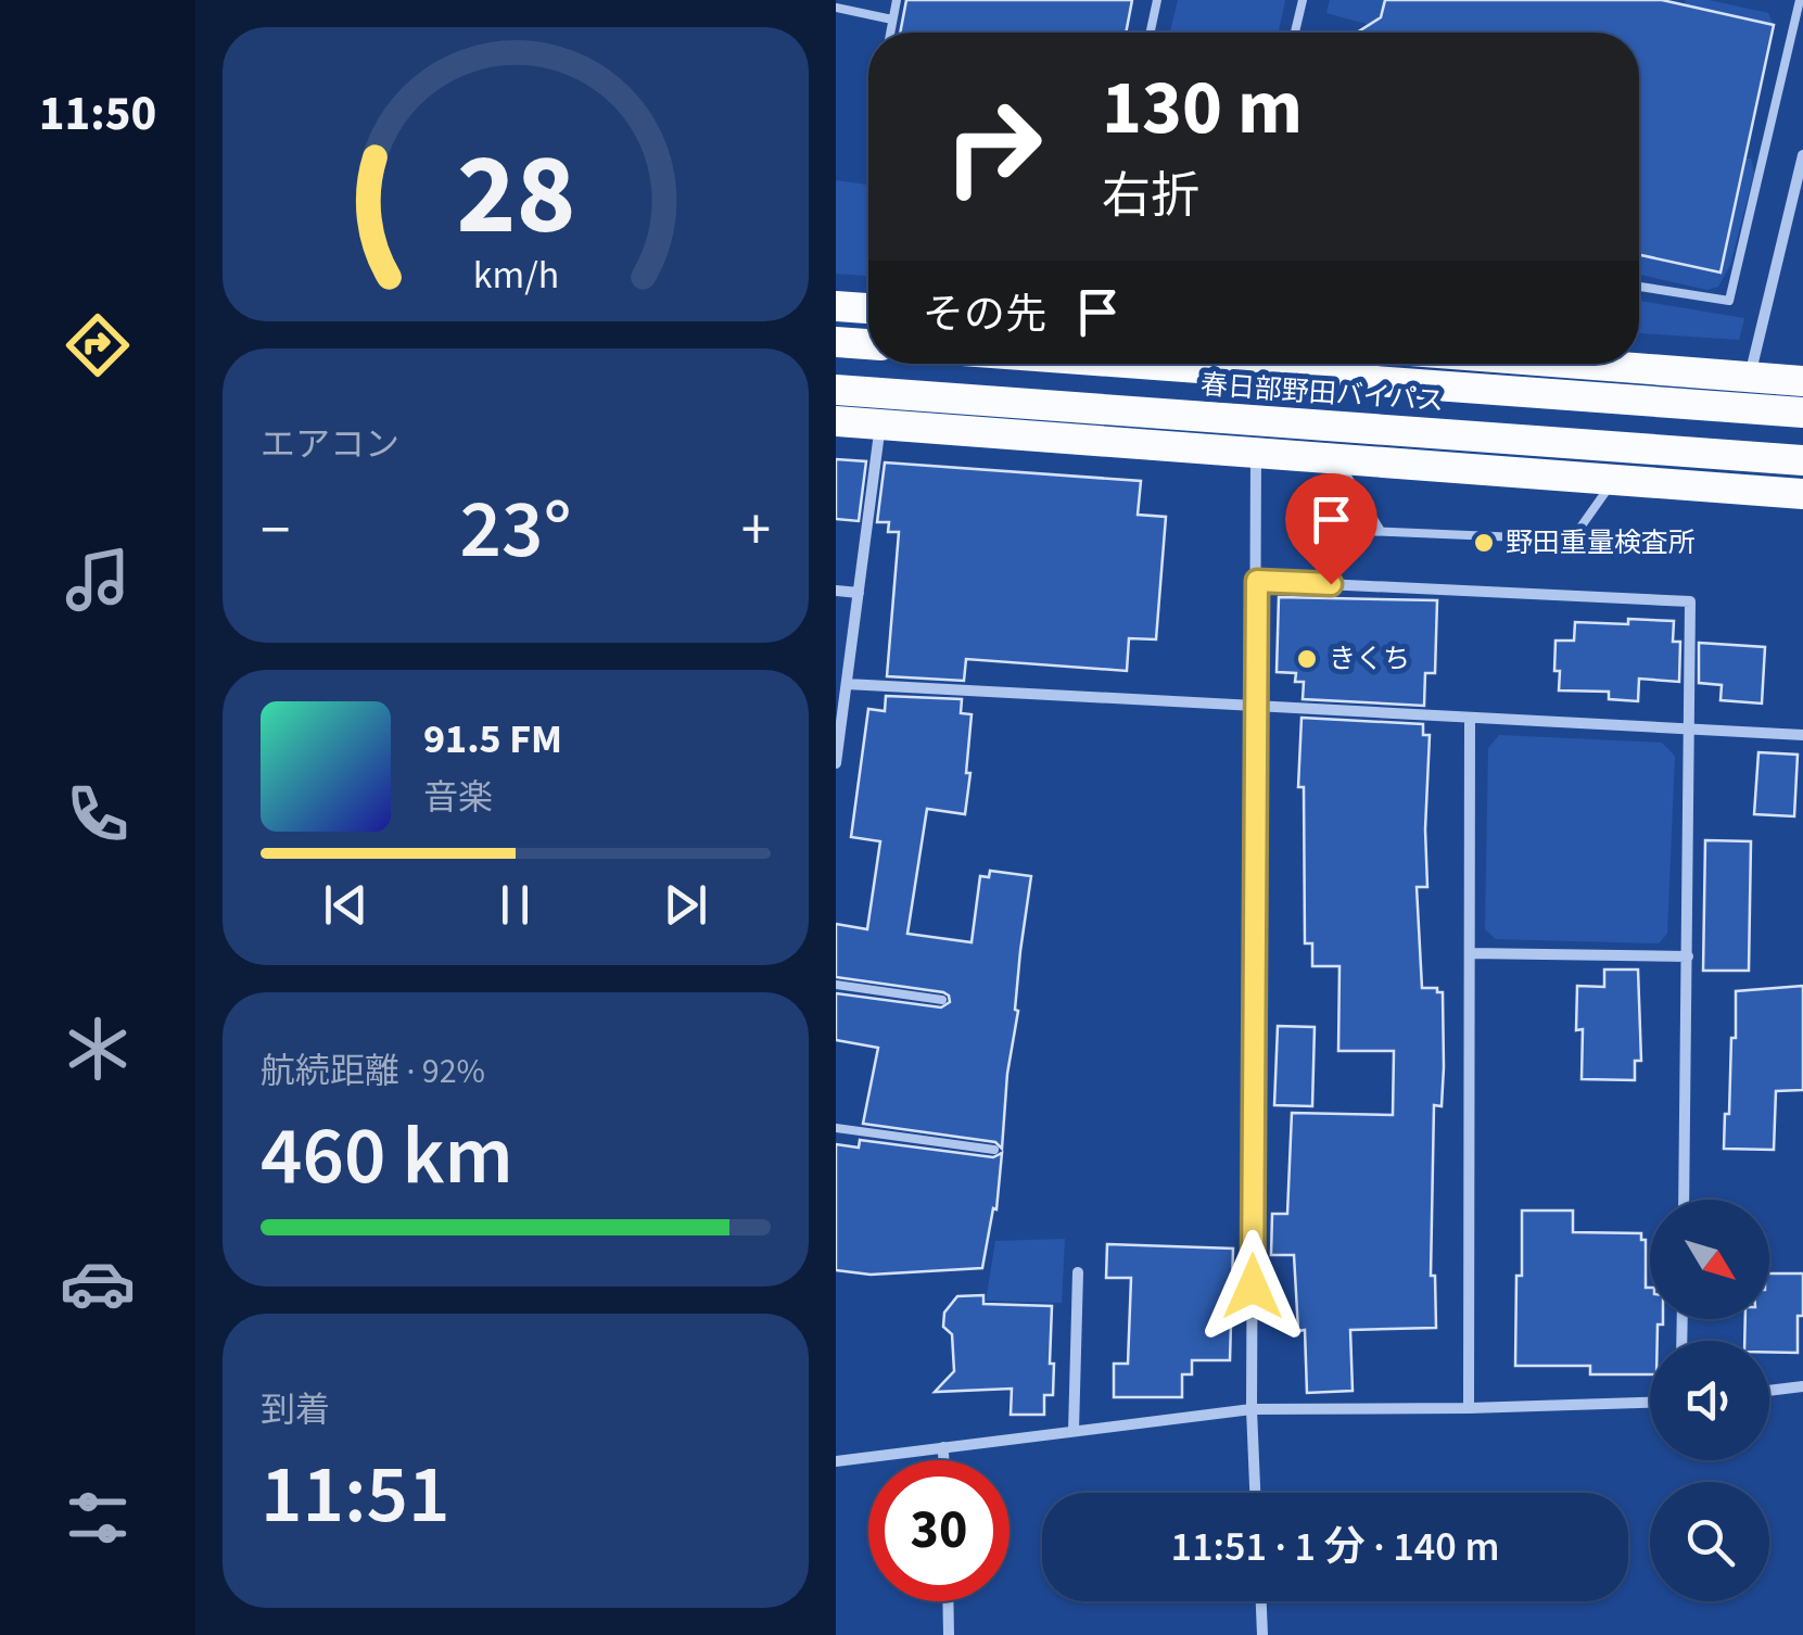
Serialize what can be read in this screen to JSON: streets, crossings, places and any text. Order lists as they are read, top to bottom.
{
  "streets": {
    "highway": ["春日部野田バイパス"]
  },
  "places": ["野田重量検査所", "きくち"],
  "north": "bottom right",
  "page": {
    "tabs": "11:50",
    "turn": ["130 m", "右折"],
    "then": "その先",
    "tile": [
      "エアコン",
      ["航続距離 · 92%", "460 km"],
      ["到着", "11:51"]
    ],
    "heat": ["−", "23°", "+"],
    "song": ["91.5 FM", "音楽"],
    "limit": "30",
    "trip": "11:51 · 1 分 · 140 m",
    "gauge": ["28", "km/h"]
  }
}
